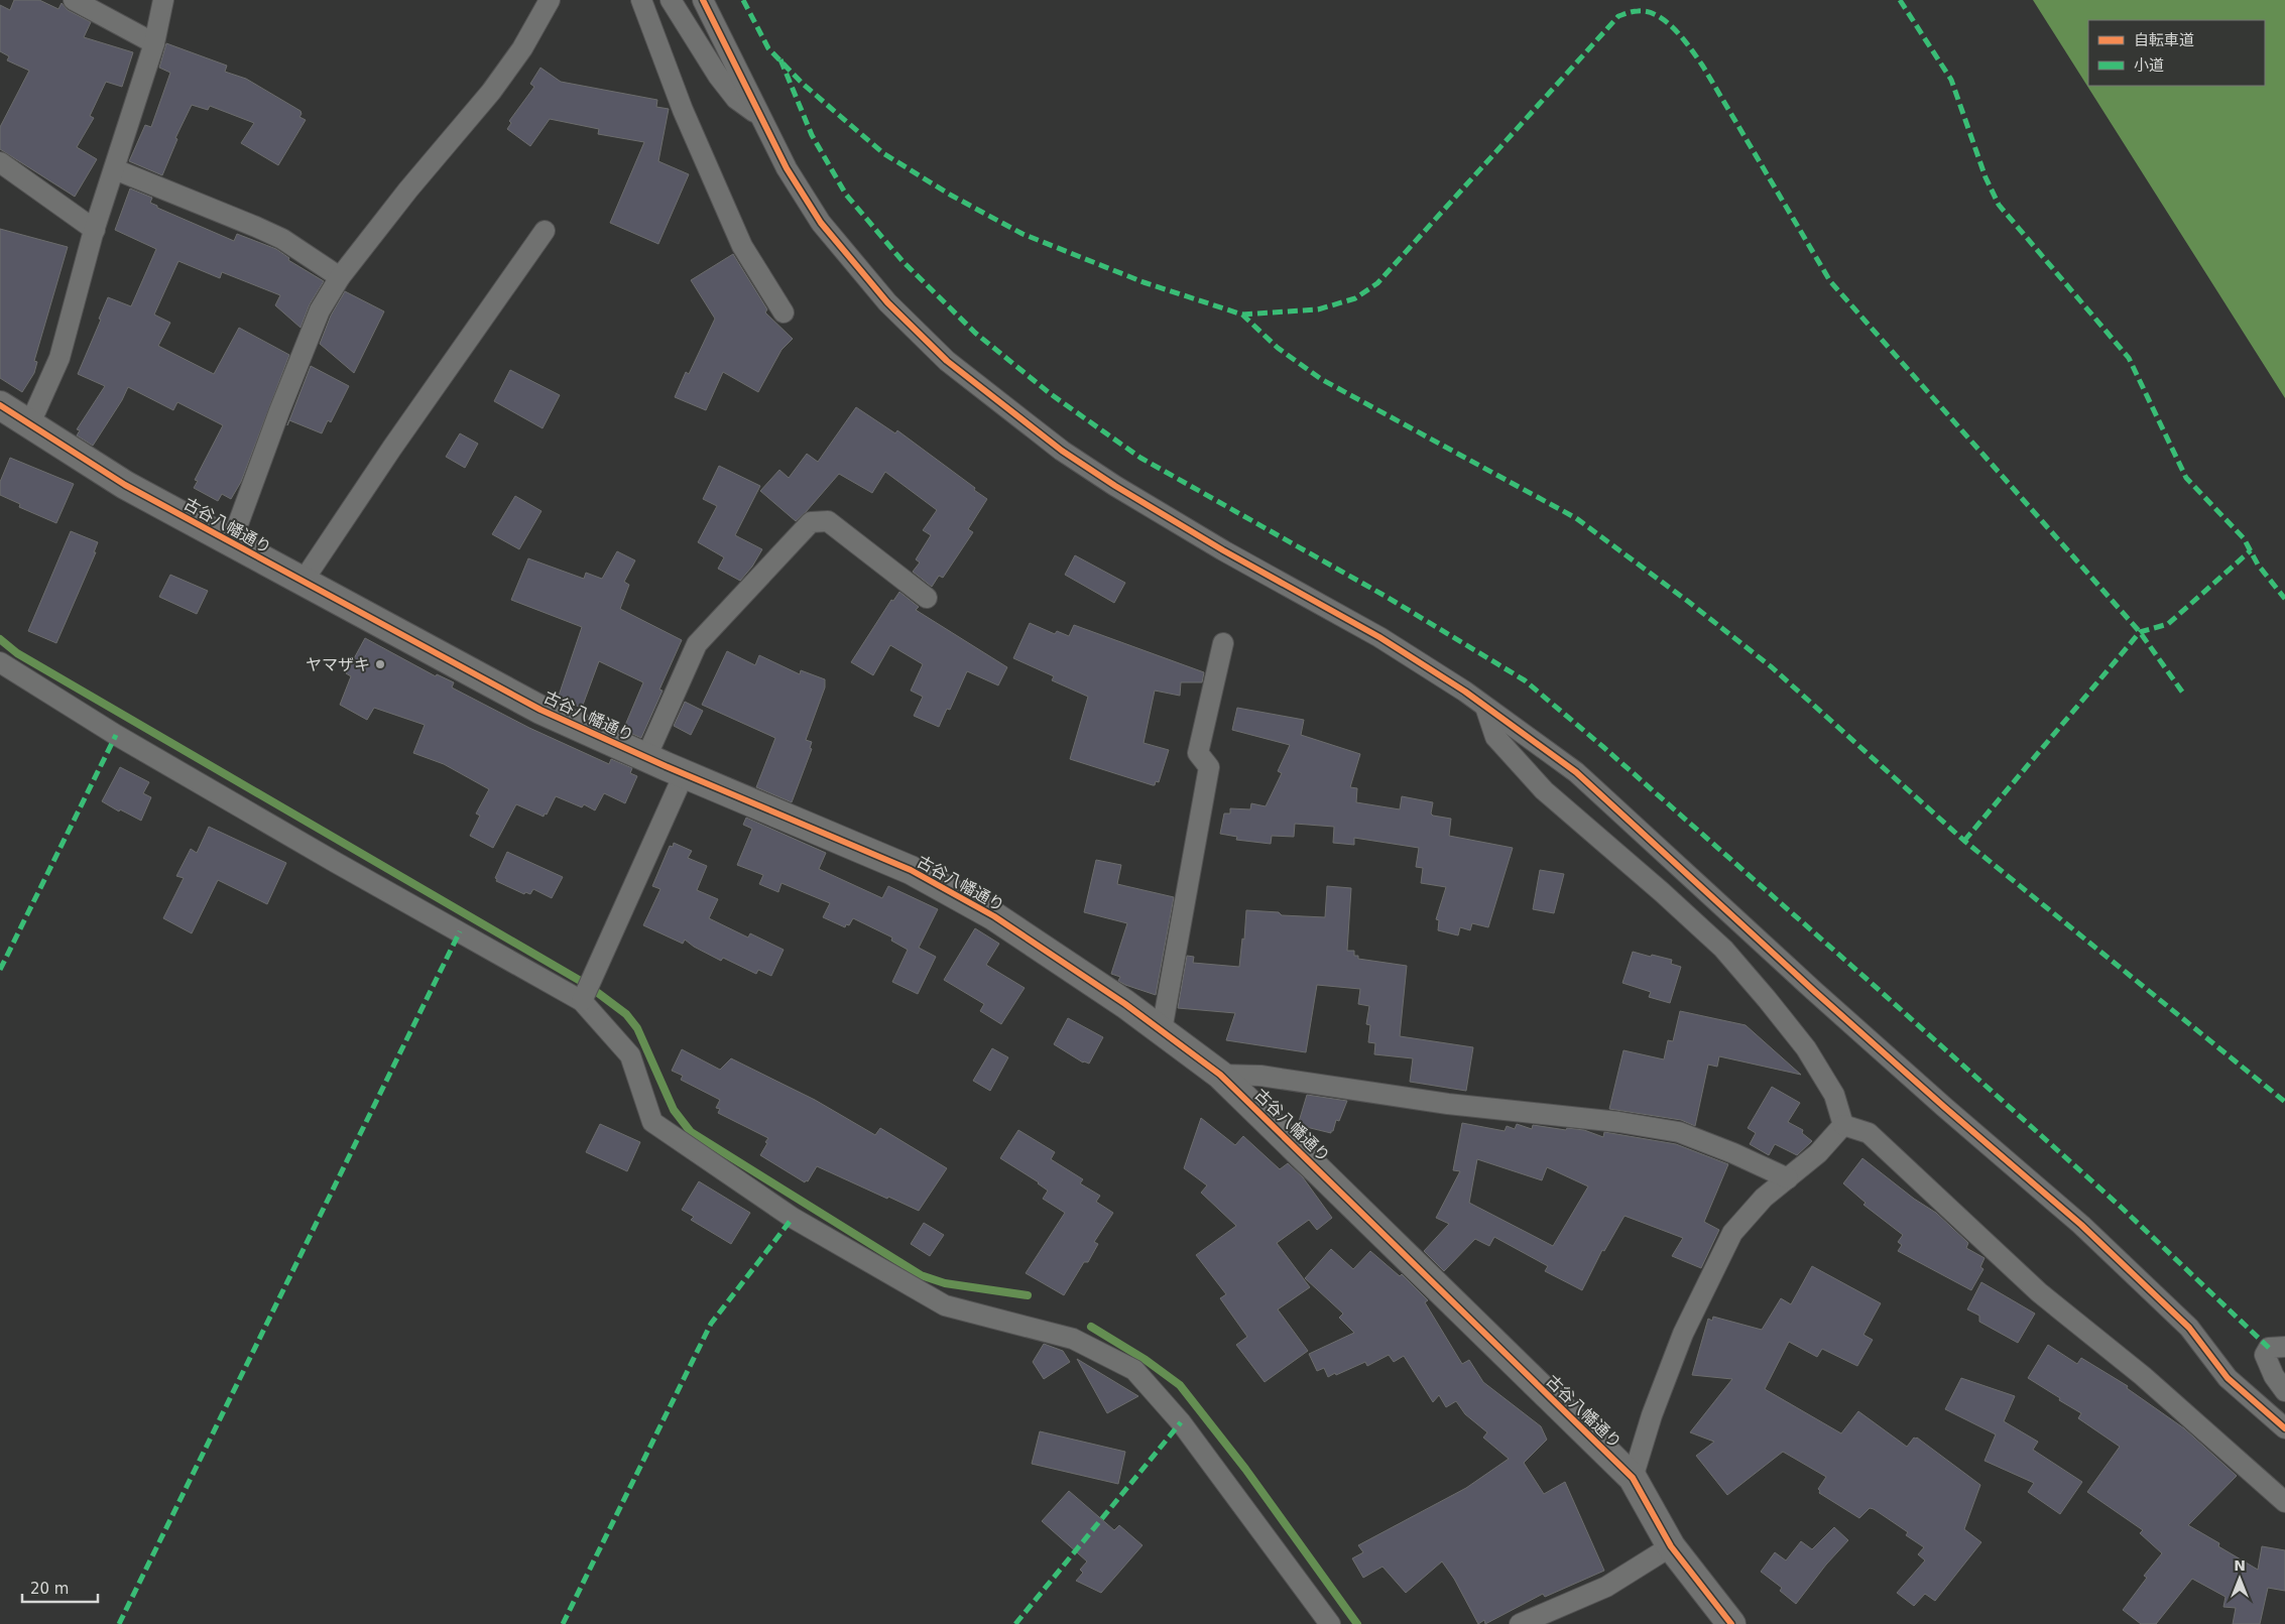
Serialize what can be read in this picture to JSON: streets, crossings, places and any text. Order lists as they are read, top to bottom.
{
  "streets": {
    "street": ["古谷八幡通り"]
  },
  "places": ["ヤマザキ"],
  "legend": ["自転車道", "小道"],
  "scale_bar": "20 m",
  "north": "top"
}
